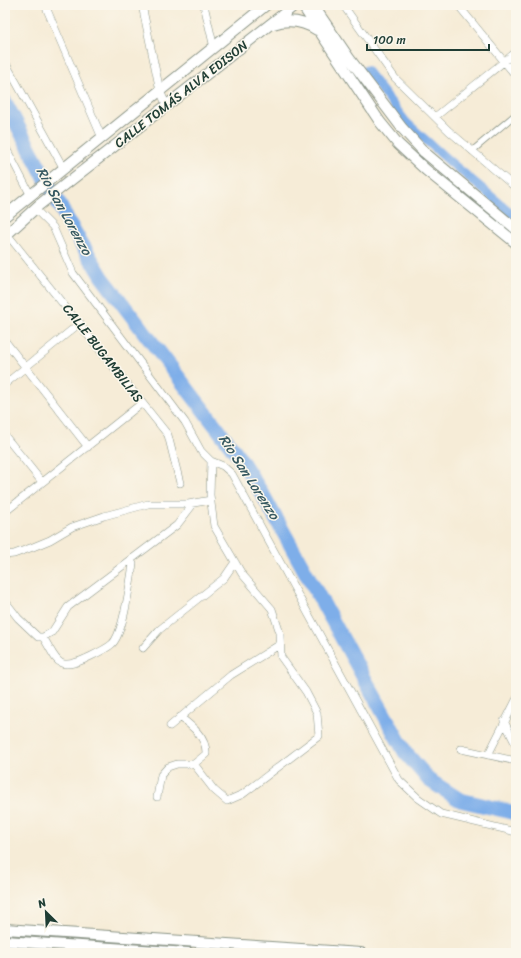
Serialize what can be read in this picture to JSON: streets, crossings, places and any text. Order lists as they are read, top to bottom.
{
  "streets": {
    "main road": ["CALLE TOMÁS ALVA EDISON"],
    "street": ["CALLE BUGAMBILIAS"]
  },
  "crossings": [
    ["CALLE TOMÁS ALVA EDISON", "CALLE BUGAMBILIAS"]
  ],
  "water": ["Rio San Lorenzo"],
  "scale_bar": "100 m",
  "north": "top left"
}
